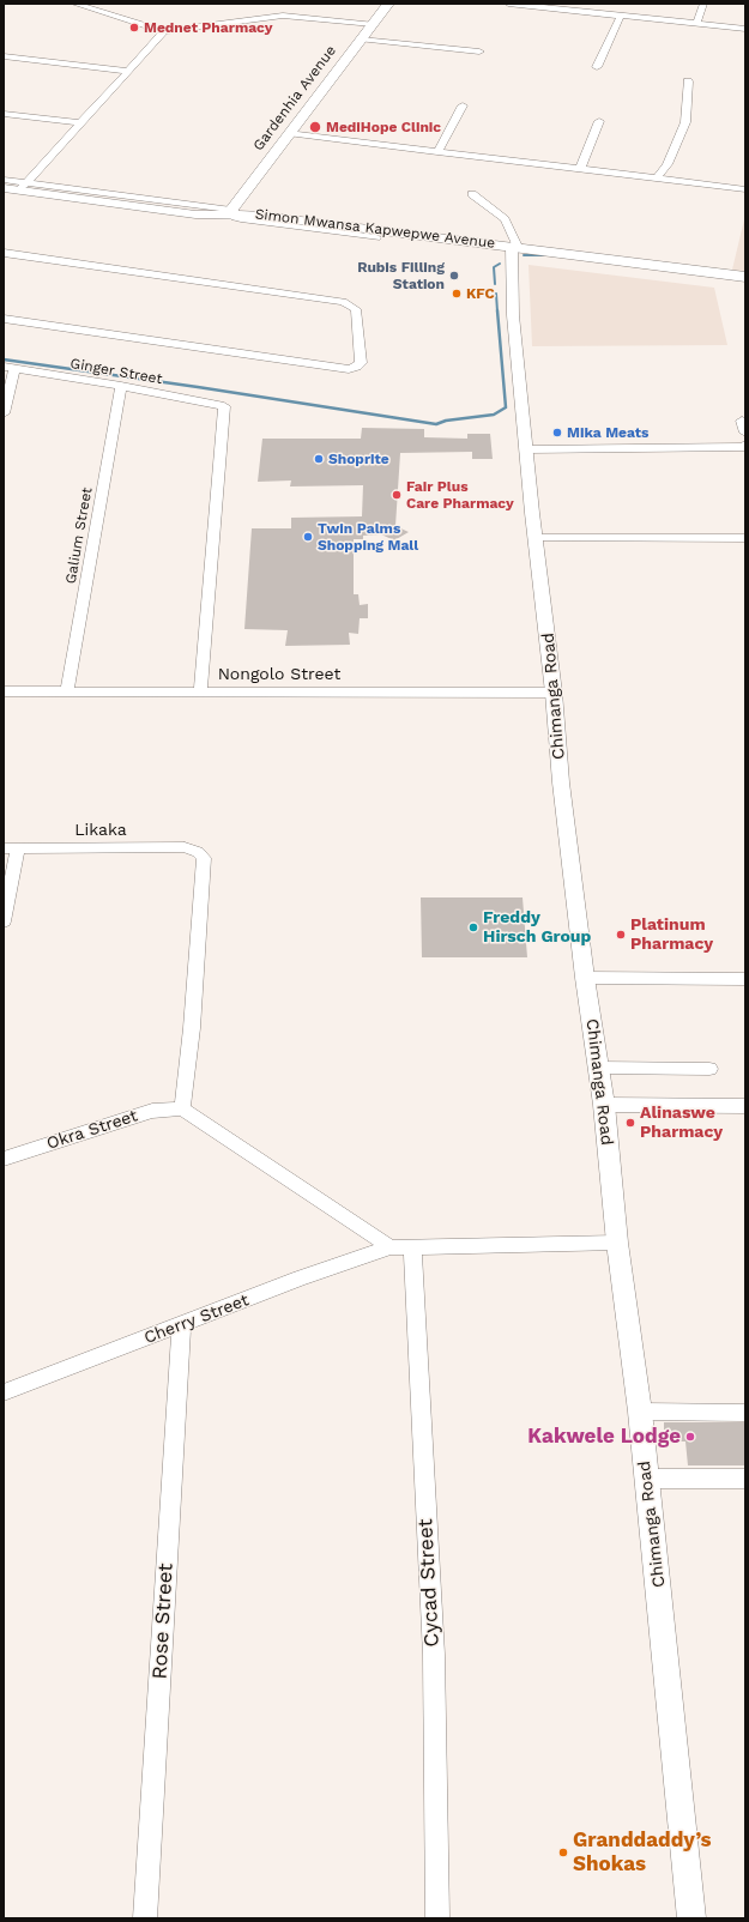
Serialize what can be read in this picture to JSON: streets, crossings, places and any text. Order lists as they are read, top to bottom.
{
  "streets": {
    "main road": ["Gardenhia Avenue", "Simon Mwansa Kapwepwe Avenue"],
    "street": [
      "Ginger Street",
      "Galium Street",
      "Nongolo Street",
      "Chimanga Road",
      "Likaka",
      "Okra Street",
      "Cherry Street",
      "Cycad Street",
      "Rose Street"
    ]
  },
  "crossings": [
    ["Gardenhia Avenue", "Simon Mwansa Kapwepwe Avenue"],
    ["Simon Mwansa Kapwepwe Avenue", "Chimanga Road"],
    ["Ginger Street", "Galium Street"],
    ["Ginger Street", "Nongolo Street"],
    ["Galium Street", "Nongolo Street"],
    ["Nongolo Street", "Chimanga Road"],
    ["Likaka", "Okra Street"],
    ["Cherry Street", "Rose Street"]
  ],
  "places": [
    "Mednet Pharmacy",
    "MediHope Clinic",
    "Rubis Filling Station",
    "KFC",
    "Mika Meats",
    "Shoprite",
    "Fair Plus Care Pharmacy",
    "Twin Palms Shopping Mall",
    "Freddy Hirsch Group",
    "Platinum Pharmacy",
    "Alinaswe Pharmacy",
    "Kakwele Lodge",
    "Granddaddy’s Shokas"
  ]
}
